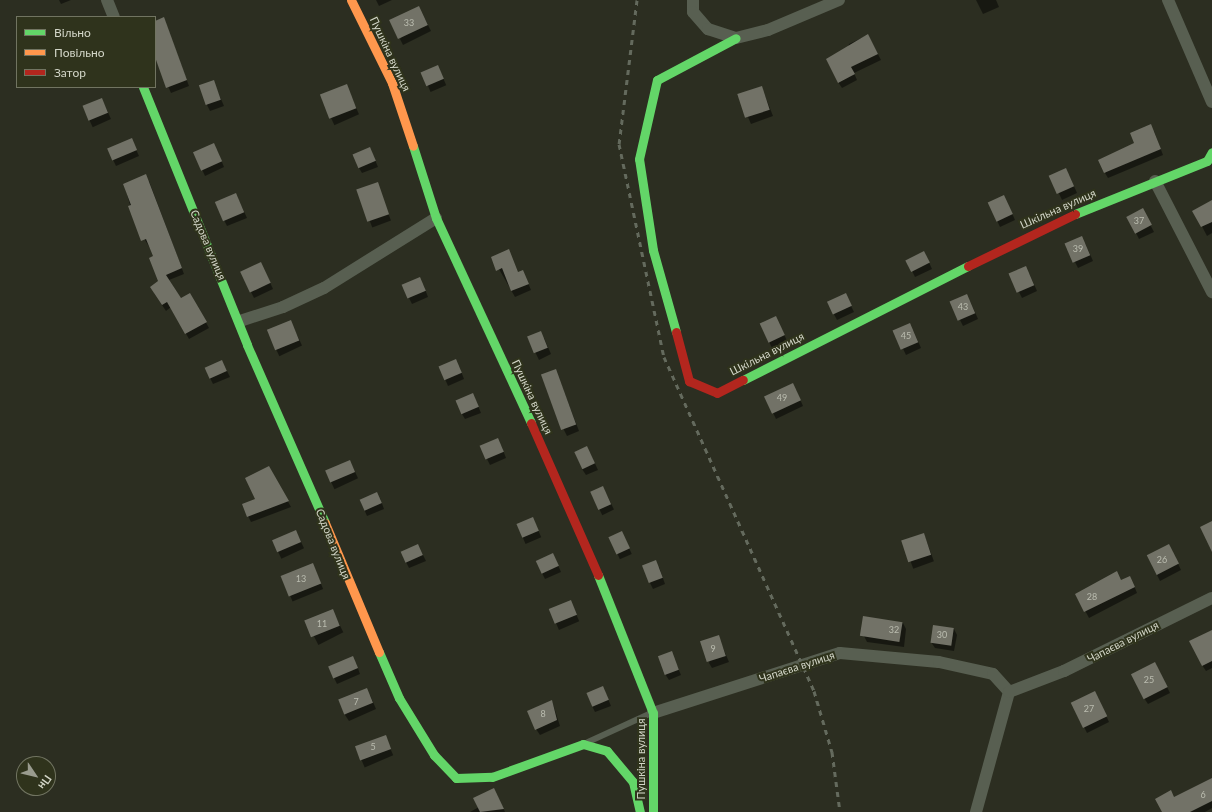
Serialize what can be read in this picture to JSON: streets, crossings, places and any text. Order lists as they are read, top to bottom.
{
  "streets": {
    "street": [
      "Пушкіна вулиця",
      "Шкільна вулиця",
      "Садова вулиця",
      "Чапаєва вулиця"
    ]
  },
  "crossings": [
    ["Пушкіна вулиця", "Чапаєва вулиця"]
  ],
  "house_numbers": [
    "33",
    "37",
    "39",
    "43",
    "45",
    "49",
    "26",
    "13",
    "28",
    "11",
    "32",
    "30",
    "9",
    "25",
    "7",
    "27",
    "8",
    "5",
    "6"
  ],
  "legend": ["Вільно", "Повільно", "Затор"],
  "north": "bottom right"
}
